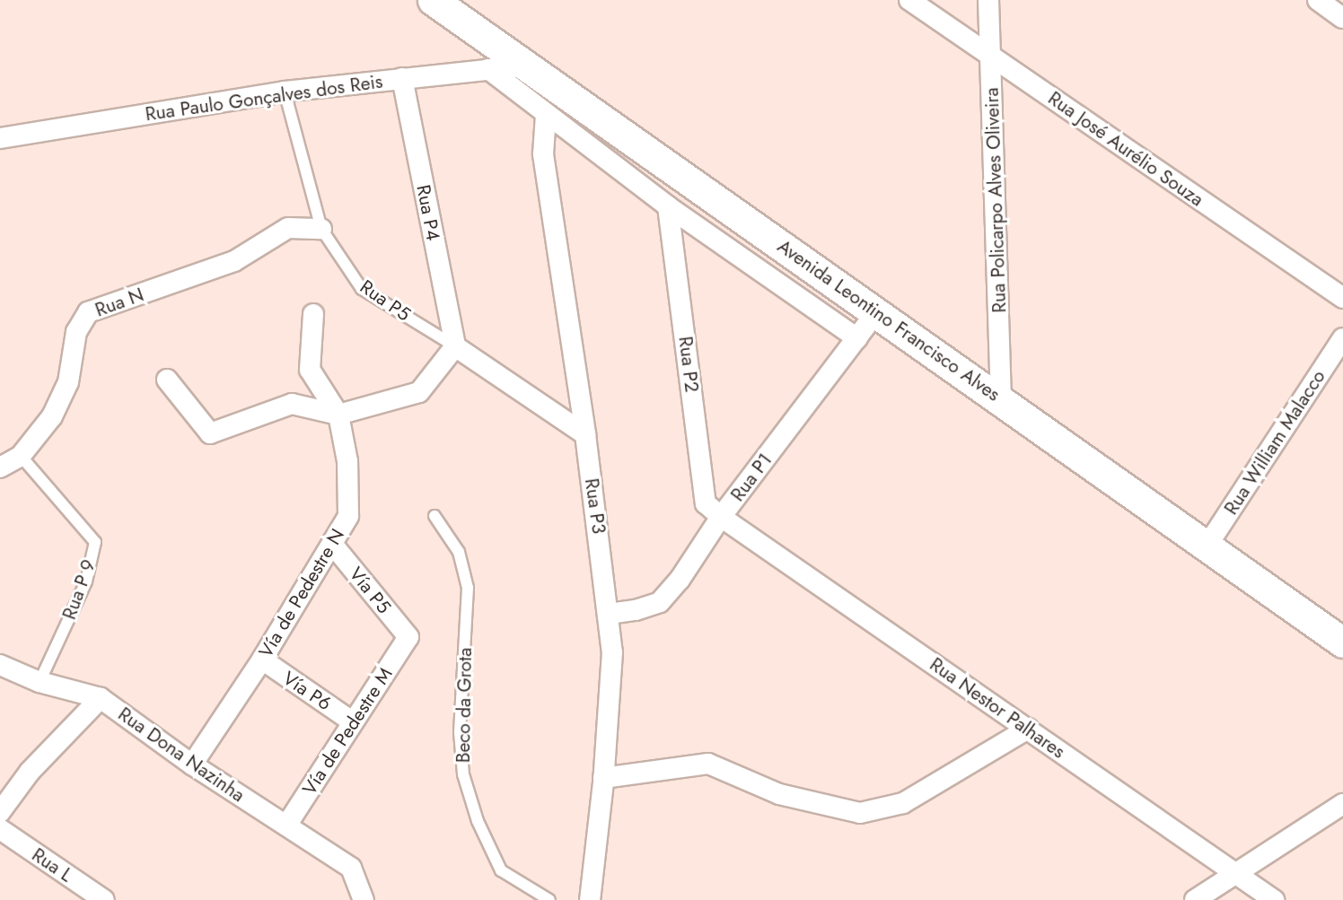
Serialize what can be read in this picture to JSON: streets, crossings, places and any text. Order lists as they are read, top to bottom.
{
  "streets": {
    "street": [
      "Rua Paulo Gonçalves dos Reis",
      "Rua José Aurélio Souza",
      "Rua Policarpo Alves Oliveira",
      "Rua P4",
      "Rua P5",
      "Rua N",
      "Avenida Leontino Francisco Alves",
      "Rua P2",
      "Rua William Malacco",
      "Rua P1",
      "Rua P3",
      "Vía P5",
      "Vía de Pedestre N",
      "Vía P6",
      "Rua Nestor Palhares",
      "Vía de Pedestre M",
      "Rua Dona Nazinha",
      "Rua L"
    ],
    "lane": ["Rua P 9", "Beco da Grota"]
  },
  "crossings": [
    ["Rua Paulo Gonçalves dos Reis", "Rua P4"],
    ["Rua Paulo Gonçalves dos Reis", "Rua P5"],
    ["Rua Paulo Gonçalves dos Reis", "Avenida Leontino Francisco Alves"],
    ["Rua José Aurélio Souza", "Rua Policarpo Alves Oliveira"],
    ["Rua Policarpo Alves Oliveira", "Avenida Leontino Francisco Alves"],
    ["Rua P4", "Rua P5"],
    ["Rua P5", "Rua N"],
    ["Rua P5", "Rua P3"],
    ["Rua N", "Rua P 9"],
    ["Avenida Leontino Francisco Alves", "Rua P2"],
    ["Avenida Leontino Francisco Alves", "Rua William Malacco"],
    ["Avenida Leontino Francisco Alves", "Rua P1"],
    ["Avenida Leontino Francisco Alves", "Rua P3"],
    ["Rua P2", "Rua P1"],
    ["Rua P2", "Rua Nestor Palhares"],
    ["Rua P1", "Rua P3"],
    ["Rua P1", "Rua Nestor Palhares"],
    ["Rua P 9", "Rua Dona Nazinha"],
    ["Vía P5", "Vía de Pedestre N"],
    ["Vía P5", "Vía de Pedestre M"],
    ["Vía de Pedestre N", "Vía P6"],
    ["Vía de Pedestre N", "Rua Dona Nazinha"],
    ["Vía P6", "Vía de Pedestre M"],
    ["Vía de Pedestre M", "Rua Dona Nazinha"]
  ]
}
